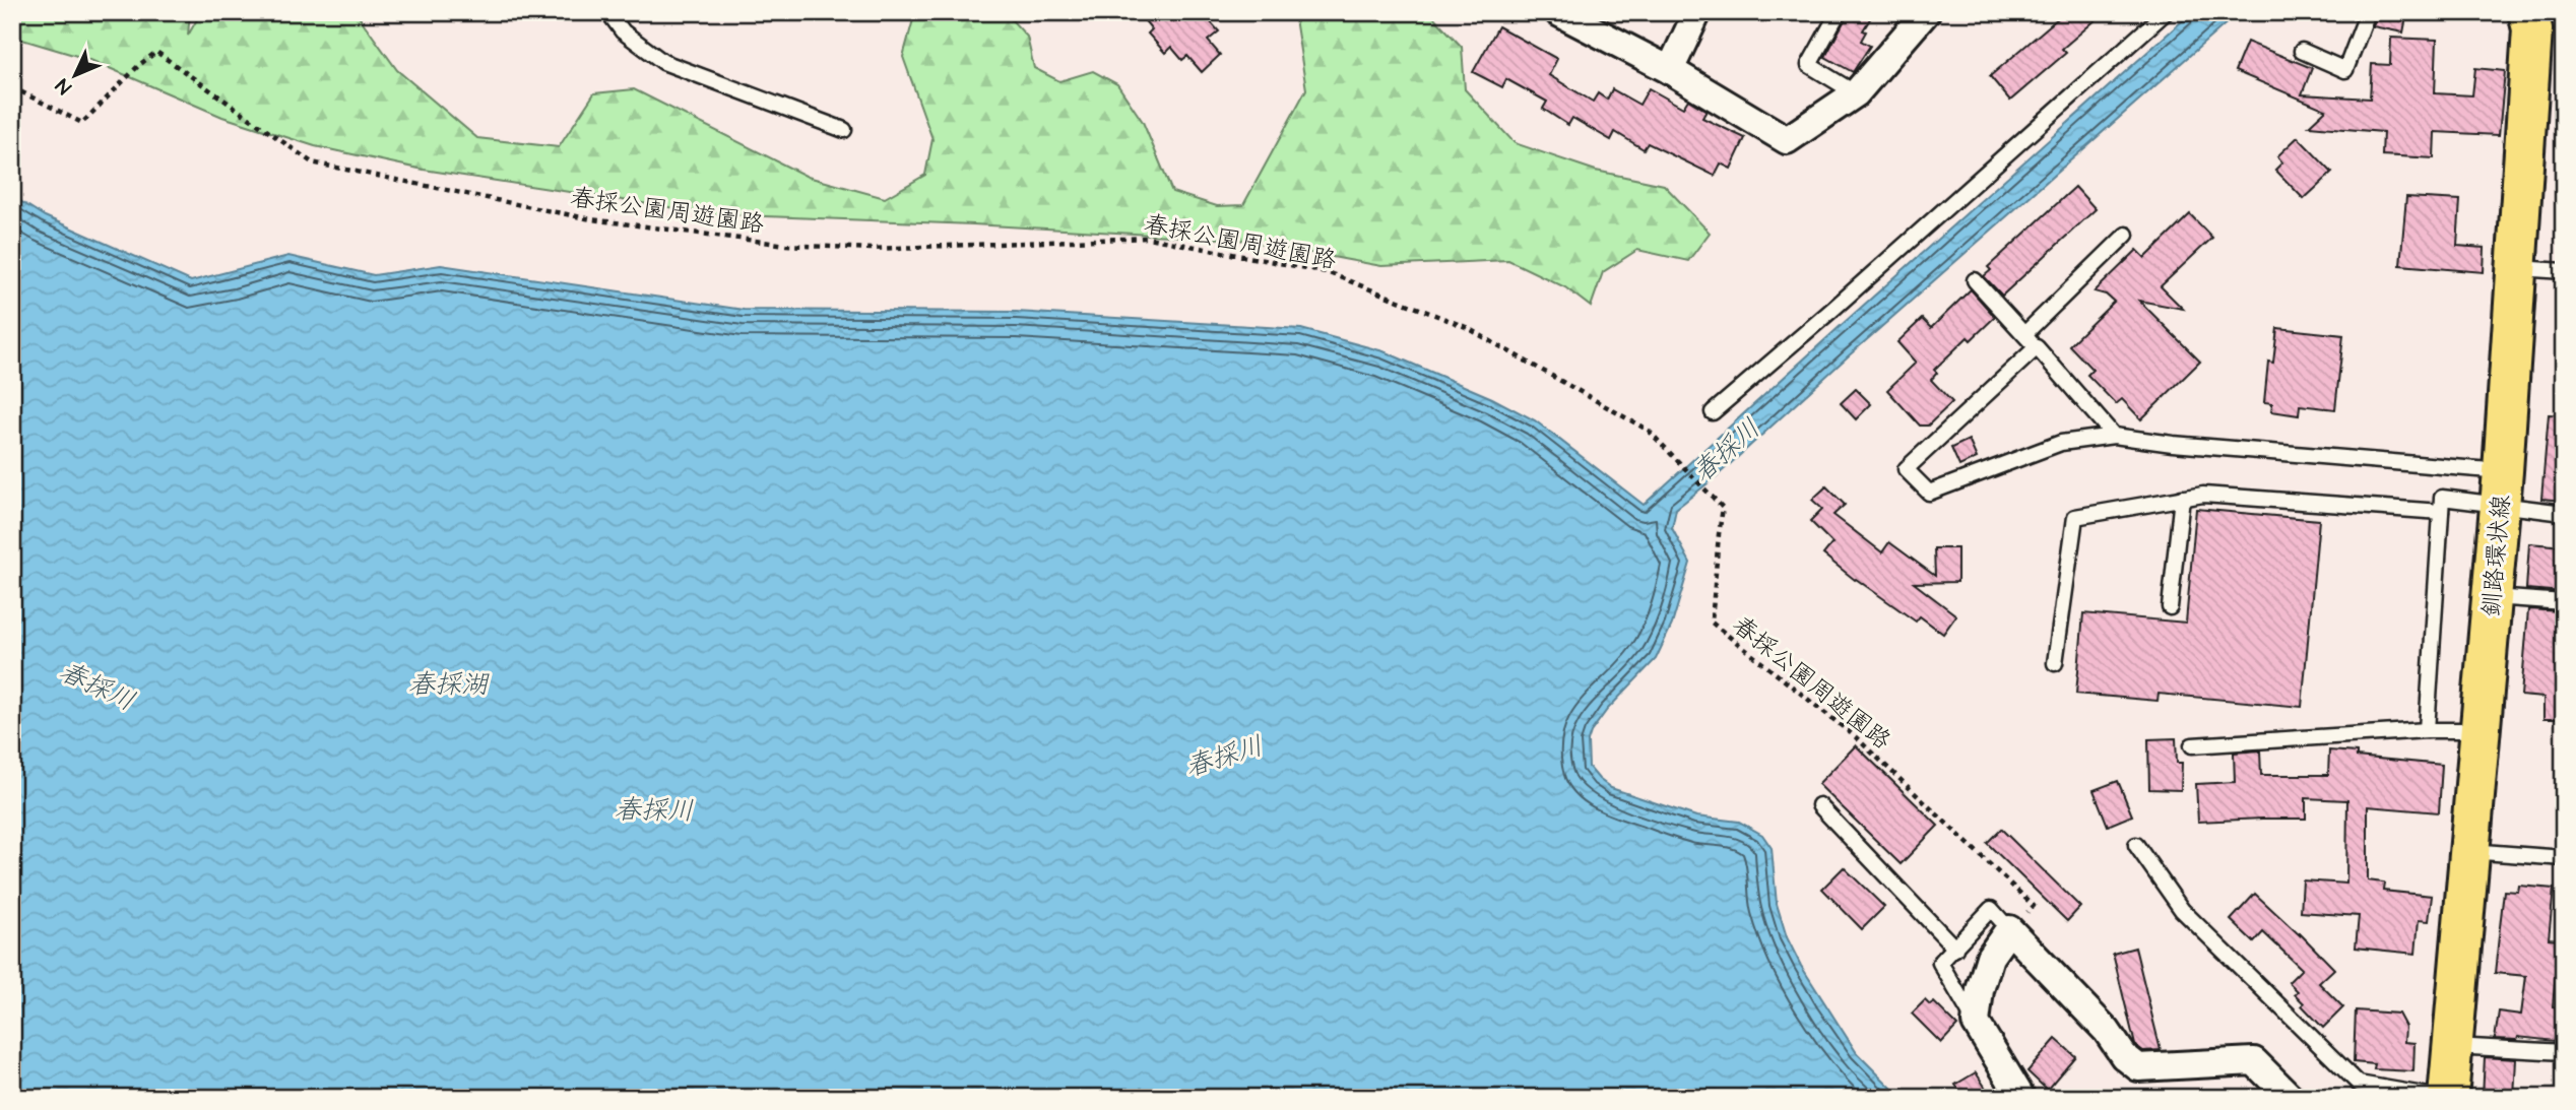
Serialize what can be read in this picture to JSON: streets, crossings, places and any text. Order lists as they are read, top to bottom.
{
  "streets": {
    "main road": ["釧路環状線"],
    "path": ["春採公園周遊園路"]
  },
  "water": ["春採川", "春採湖"],
  "north": "bottom left"
}
